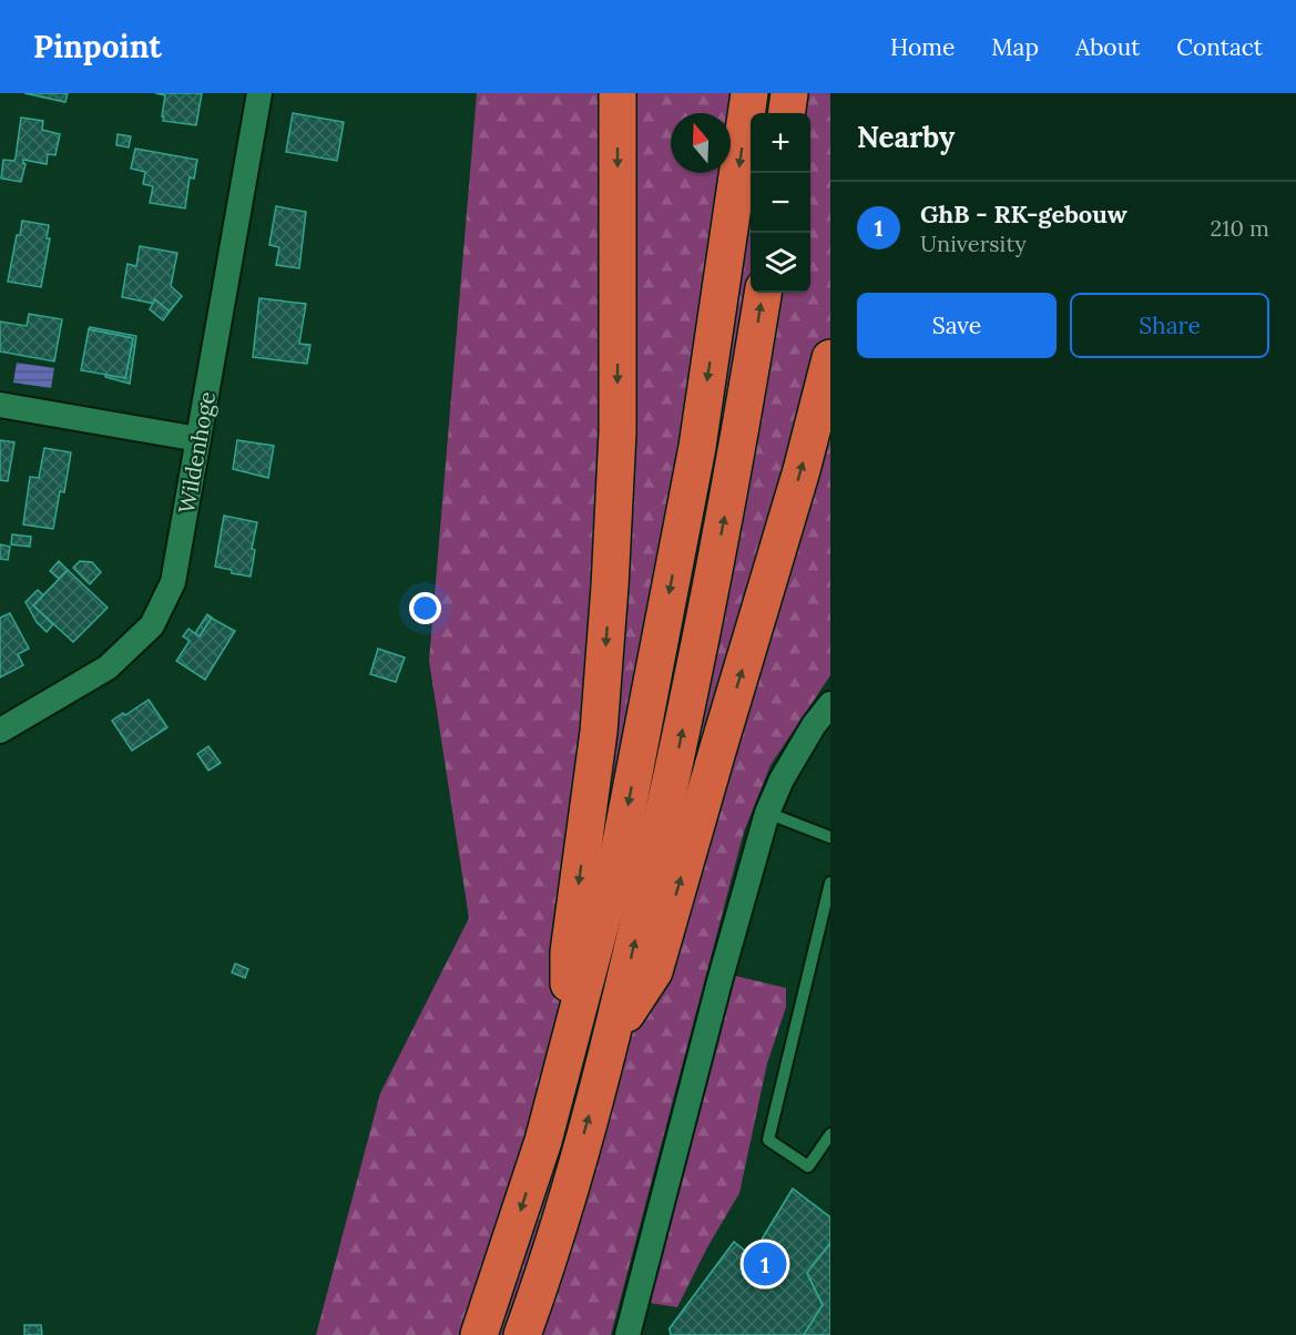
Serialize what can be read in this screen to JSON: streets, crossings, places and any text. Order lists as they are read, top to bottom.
{
  "streets": {
    "street": ["Wildenhoge"]
  },
  "north": "top",
  "page": {
    "header": "Pinpoint",
    "nav": [
      "Home",
      "Map",
      "About",
      "Contact"
    ],
    "heading": "Nearby",
    "map_buttons": ["+", "−"],
    "list": [
      {
        "mark": "1",
        "name": "GhB - RK-gebouw",
        "note": "University",
        "value": "210 m"
      }
    ],
    "buttons": ["Save", "Share"],
    "pins": "1"
  }
}
